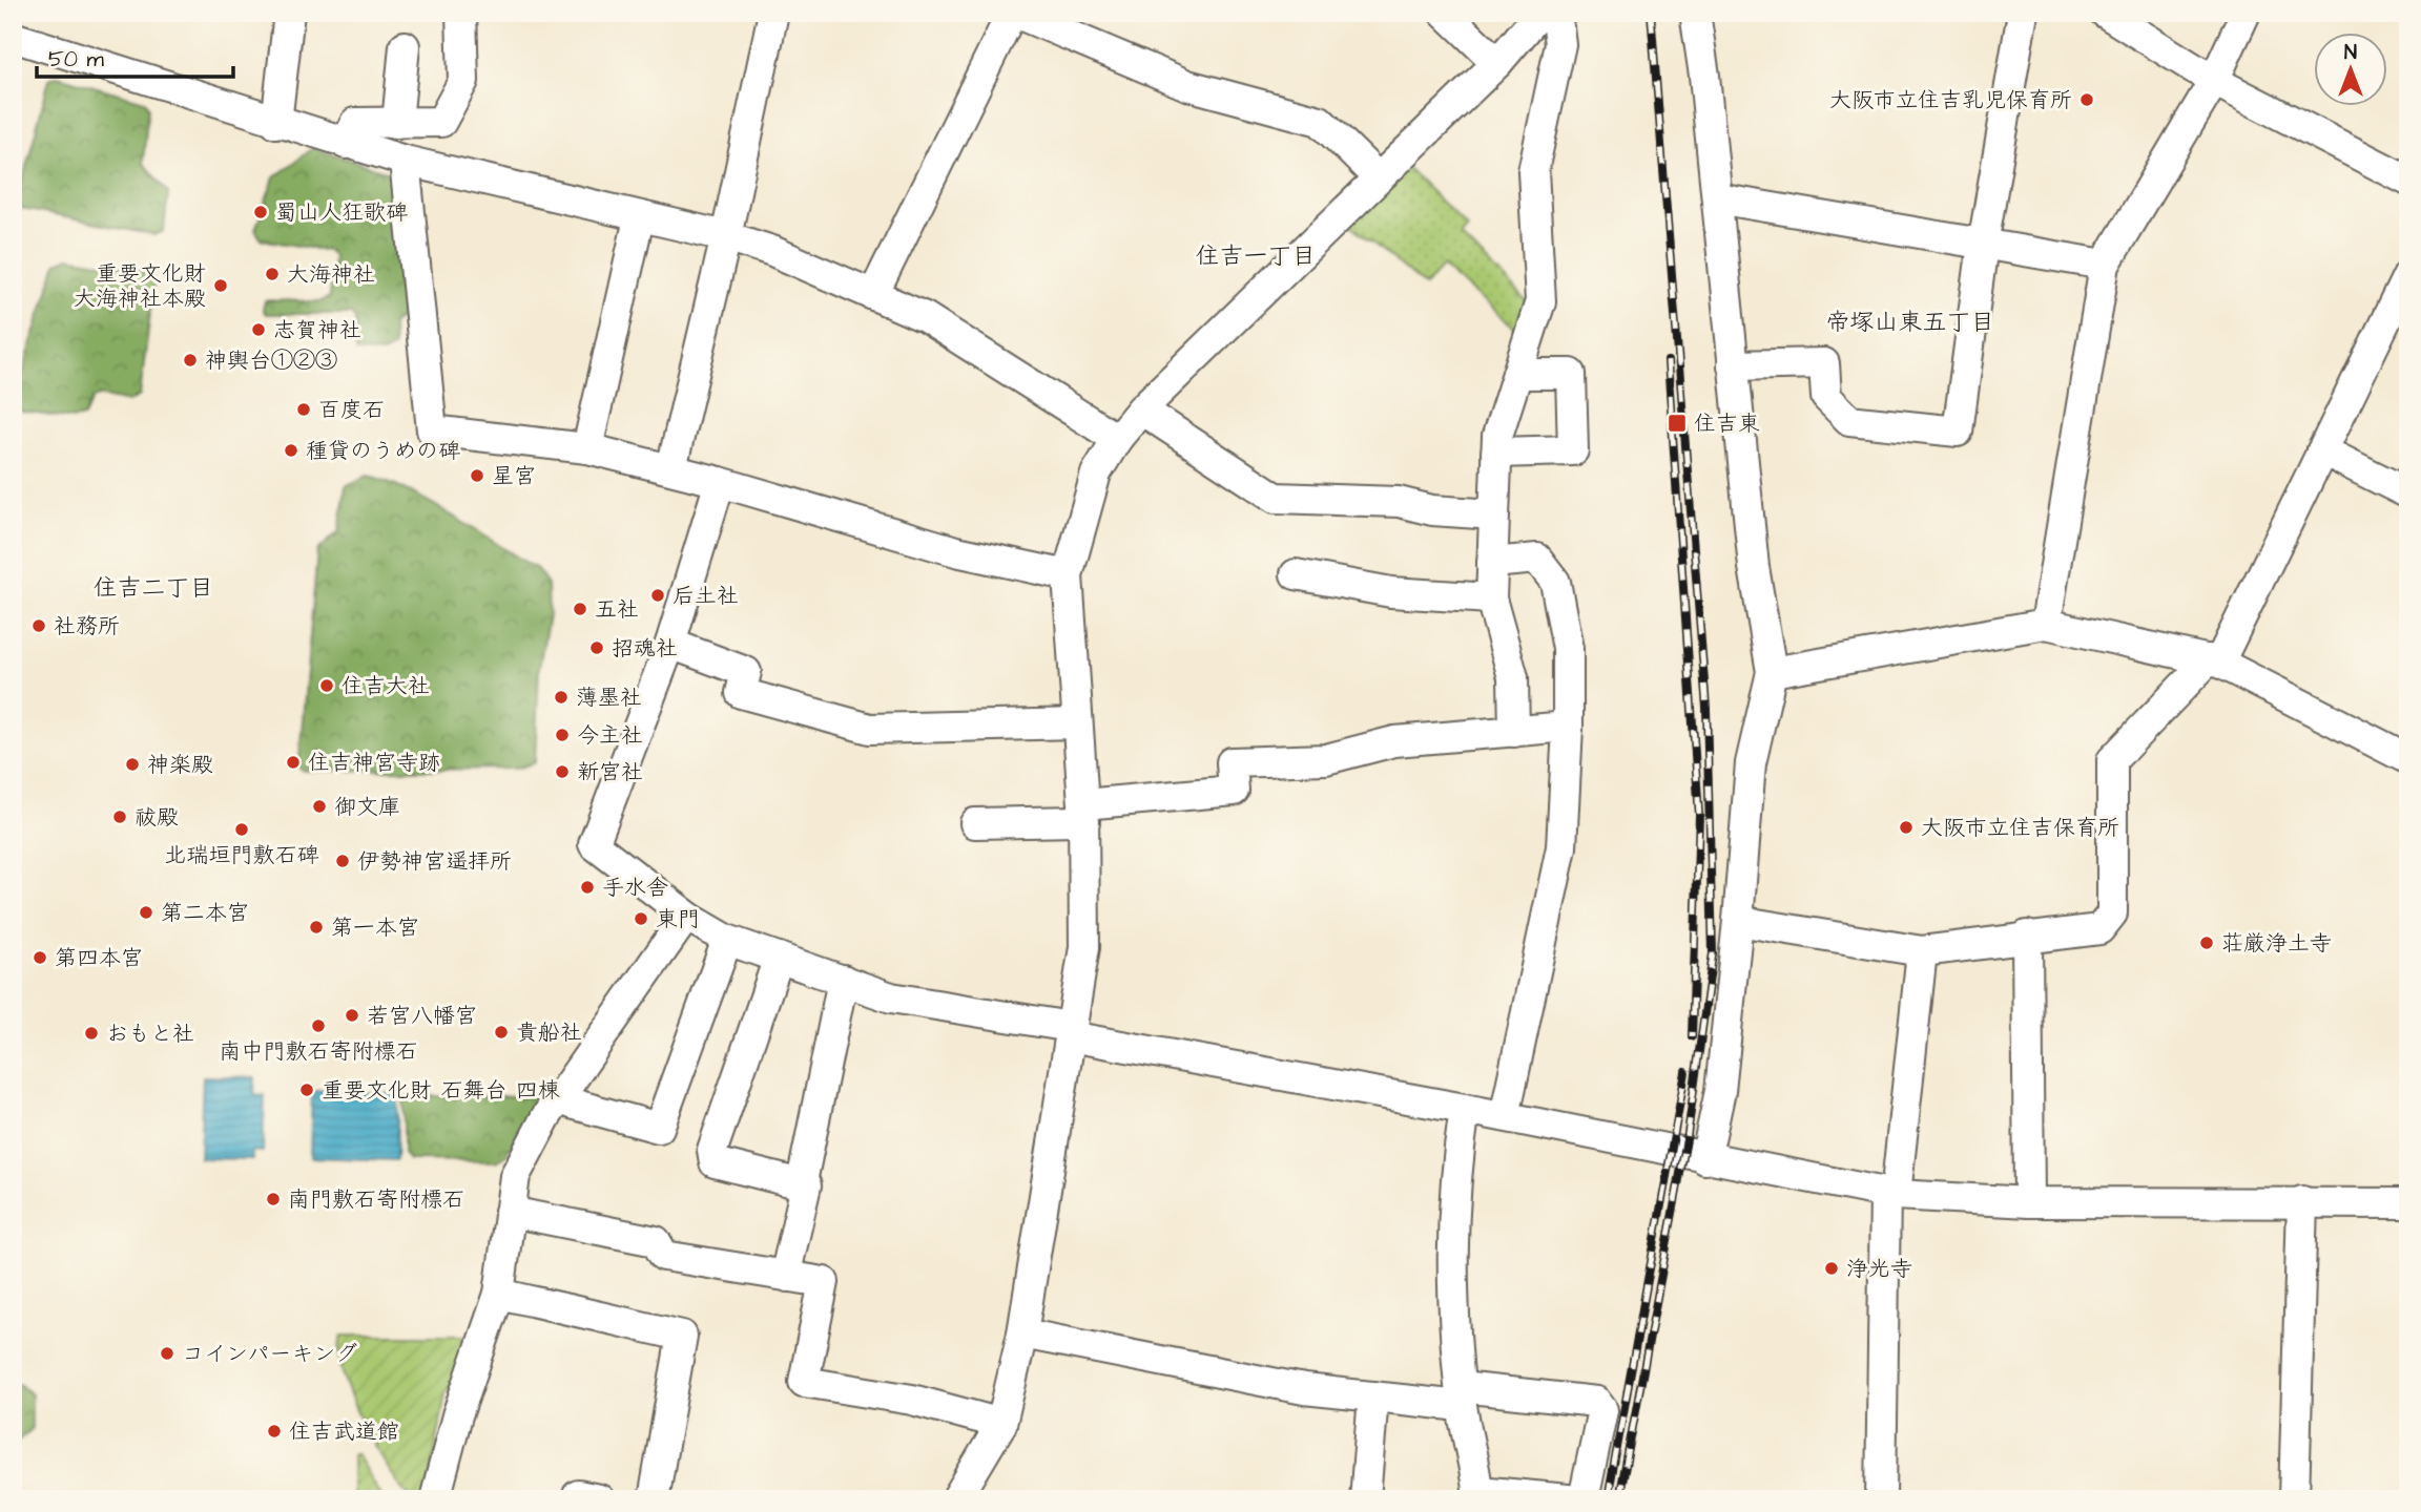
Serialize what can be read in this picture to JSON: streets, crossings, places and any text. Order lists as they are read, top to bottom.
{
  "districts": ["住吉一丁目", "帝塚山東五丁目", "住吉二丁目"],
  "places": {
    "other": [
      "大阪市立住吉乳児保育所",
      "蜀山人狂歌碑",
      "大海神社",
      "重要文化財 大海神社本殿",
      "志賀神社",
      "神輿台①②③",
      "百度石",
      "種貸のうめの碑",
      "星宮",
      "后土社",
      "五社",
      "社務所",
      "招魂社",
      "住吉大社",
      "薄墨社",
      "今主社",
      "住吉神宮寺跡",
      "神楽殿",
      "新宮社",
      "御文庫",
      "祓殿",
      "大阪市立住吉保育所",
      "北瑞垣門敷石碑",
      "伊勢神宮遥拝所",
      "手水舎",
      "第二本宮",
      "東門",
      "第一本宮",
      "荘厳浄土寺",
      "第四本宮",
      "若宮八幡宮",
      "南中門敷石寄附標石",
      "貴船社",
      "おもと社",
      "重要文化財 石舞台 四棟",
      "南門敷石寄附標石",
      "浄光寺",
      "コインパーキング",
      "住吉武道館"
    ],
    "transit": ["住吉東"]
  },
  "scale_bar": "50 m",
  "north": "top"
}
